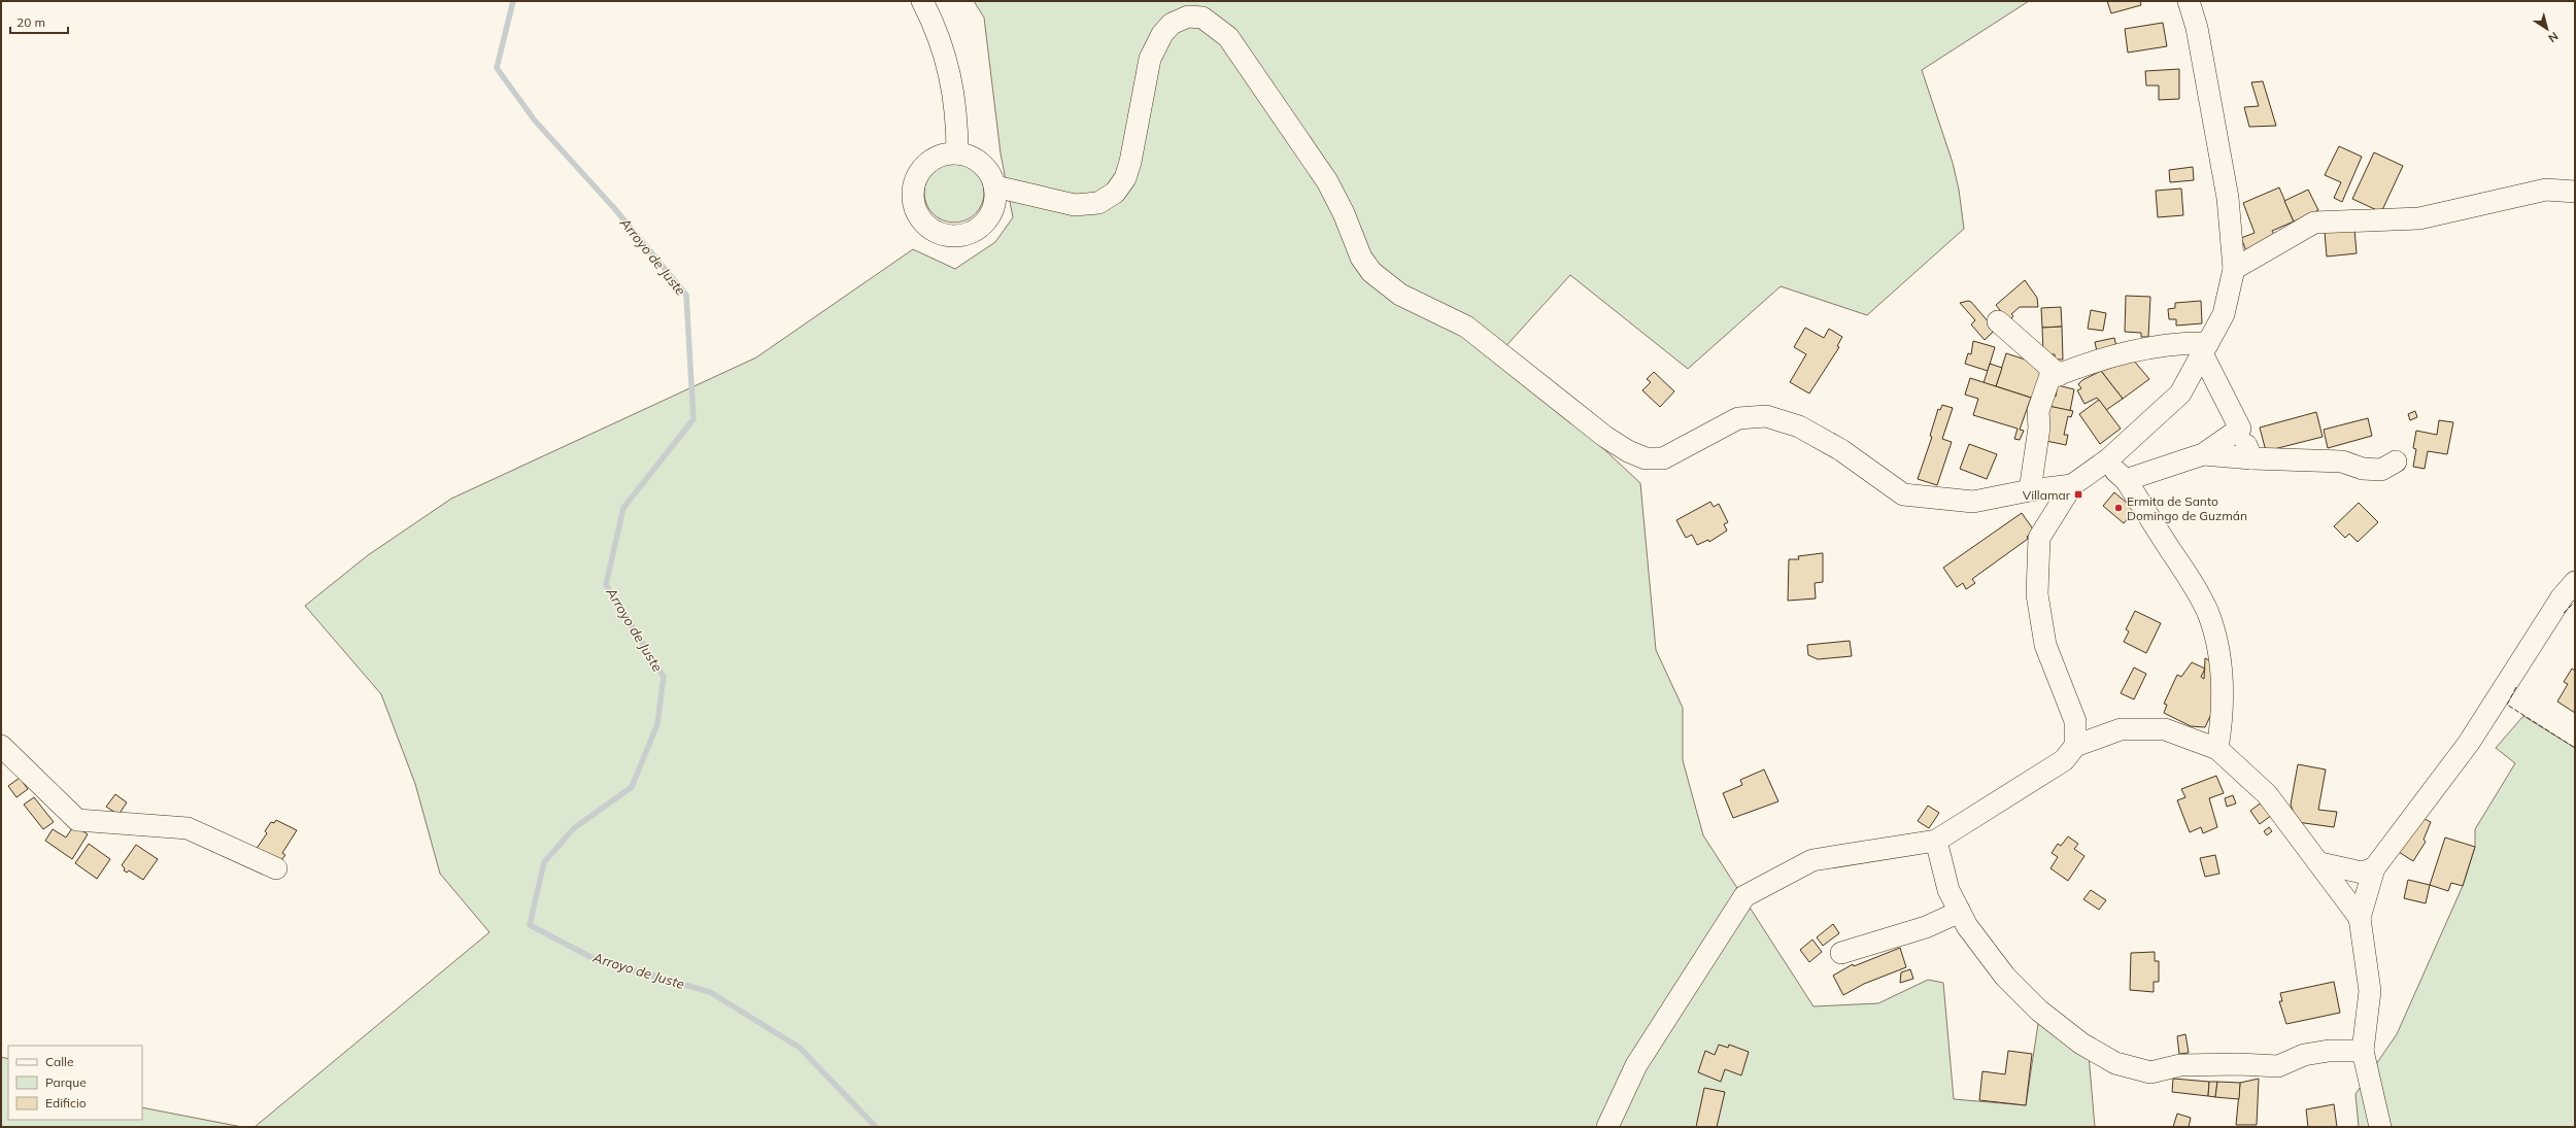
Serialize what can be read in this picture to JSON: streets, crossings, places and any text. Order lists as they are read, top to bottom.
{
  "water": ["Arroyo de Juste"],
  "places": {
    "transit": ["Villamar"],
    "other": ["Ermita de Santo Domingo de Guzmán"]
  },
  "legend": ["Calle", "Parque", "Edificio"],
  "scale_bar": "20 m",
  "north": "bottom right"
}
